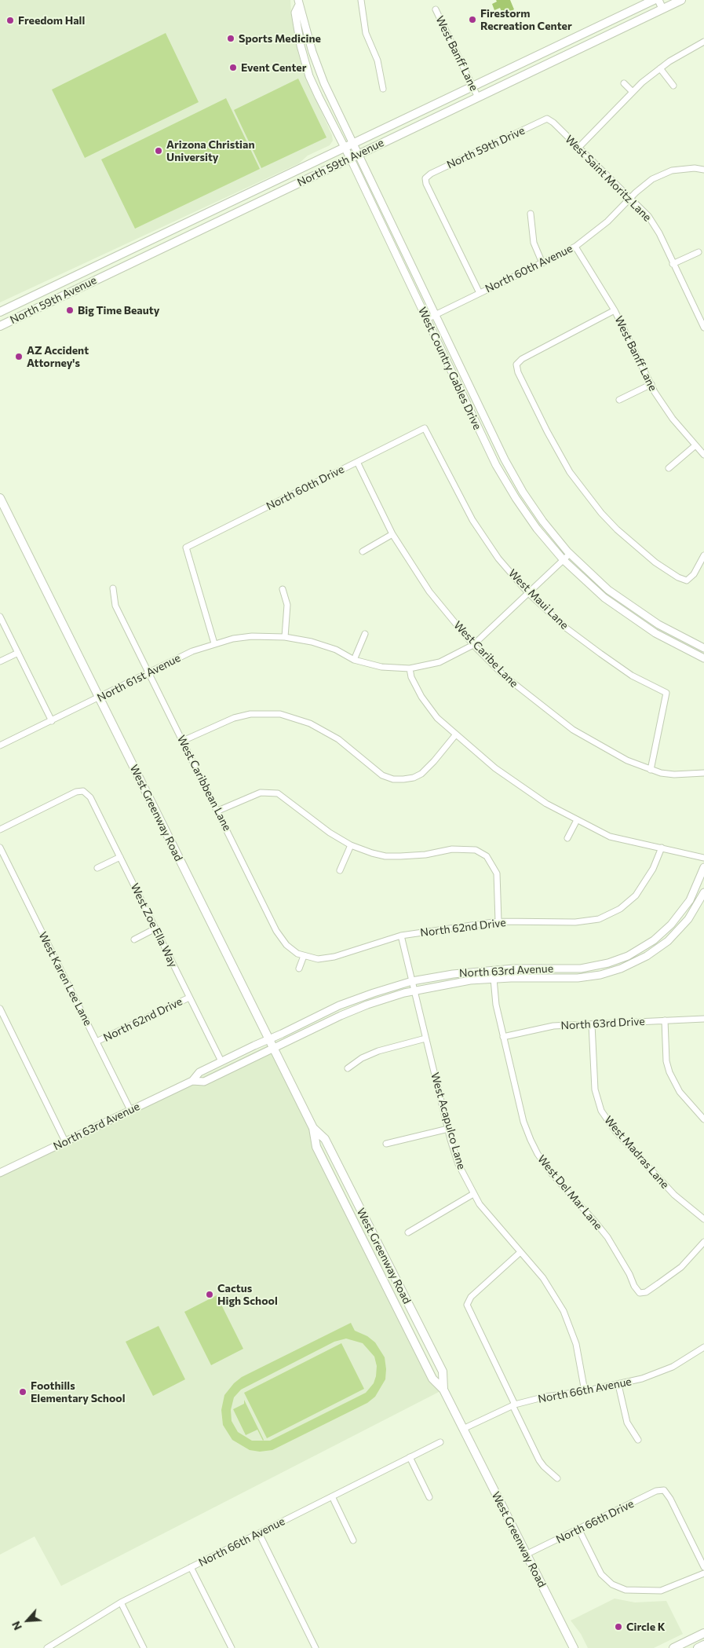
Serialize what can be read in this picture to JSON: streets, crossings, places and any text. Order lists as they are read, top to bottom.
{
  "streets": {
    "main road": ["North 59th Avenue", "West Greenway Road"],
    "street": [
      "West Banff Lane",
      "North 59th Drive",
      "West Saint Moritz Lane",
      "North 60th Avenue",
      "West Country Gables Drive",
      "North 60th Drive",
      "West Maui Lane",
      "West Caribe Lane",
      "North 61st Avenue",
      "West Caribbean Lane",
      "West Zoe Ella Way",
      "North 62nd Drive",
      "North 63rd Avenue",
      "West Karen Lee Lane",
      "North 63rd Drive",
      "West Acapulco Lane",
      "West Madras Lane",
      "West Del Mar Lane",
      "North 66th Avenue",
      "North 66th Drive"
    ]
  },
  "crossings": [
    ["West Banff Lane", "North 59th Avenue"],
    ["West Banff Lane", "North 60th Avenue"],
    ["North 59th Drive", "West Saint Moritz Lane"],
    ["North 59th Drive", "North 60th Avenue"],
    ["North 59th Avenue", "West Country Gables Drive"],
    ["West Saint Moritz Lane", "North 60th Avenue"],
    ["North 60th Avenue", "West Country Gables Drive"],
    ["West Country Gables Drive", "North 61st Avenue"],
    ["North 60th Drive", "West Maui Lane"],
    ["North 60th Drive", "West Caribe Lane"],
    ["North 60th Drive", "North 61st Avenue"],
    ["West Maui Lane", "West Caribe Lane"],
    ["West Maui Lane", "North 61st Avenue"],
    ["West Caribe Lane", "North 61st Avenue"],
    ["North 61st Avenue", "West Caribbean Lane"],
    ["North 61st Avenue", "West Greenway Road"],
    ["West Caribbean Lane", "North 62nd Drive"],
    ["West Greenway Road", "North 63rd Avenue"],
    ["West Greenway Road", "North 66th Avenue"],
    ["West Greenway Road", "North 66th Drive"],
    ["West Zoe Ella Way", "North 62nd Drive"],
    ["West Zoe Ella Way", "North 63rd Avenue"],
    ["North 62nd Drive", "West Karen Lee Lane"],
    ["North 62nd Drive", "West Acapulco Lane"],
    ["North 63rd Avenue", "West Karen Lee Lane"],
    ["North 63rd Avenue", "West Acapulco Lane"],
    ["North 63rd Avenue", "West Del Mar Lane"],
    ["North 63rd Drive", "West Madras Lane"],
    ["North 63rd Drive", "West Del Mar Lane"],
    ["West Acapulco Lane", "North 66th Avenue"]
  ],
  "places": [
    "Firestorm Recreation Center",
    "Freedom Hall",
    "Sports Medicine",
    "Event Center",
    "Arizona Christian University",
    "Big Time Beauty",
    "AZ Accident Attorney's",
    "Cactus High School",
    "Foothills Elementary School",
    "Circle K"
  ],
  "north": "bottom left"
}
